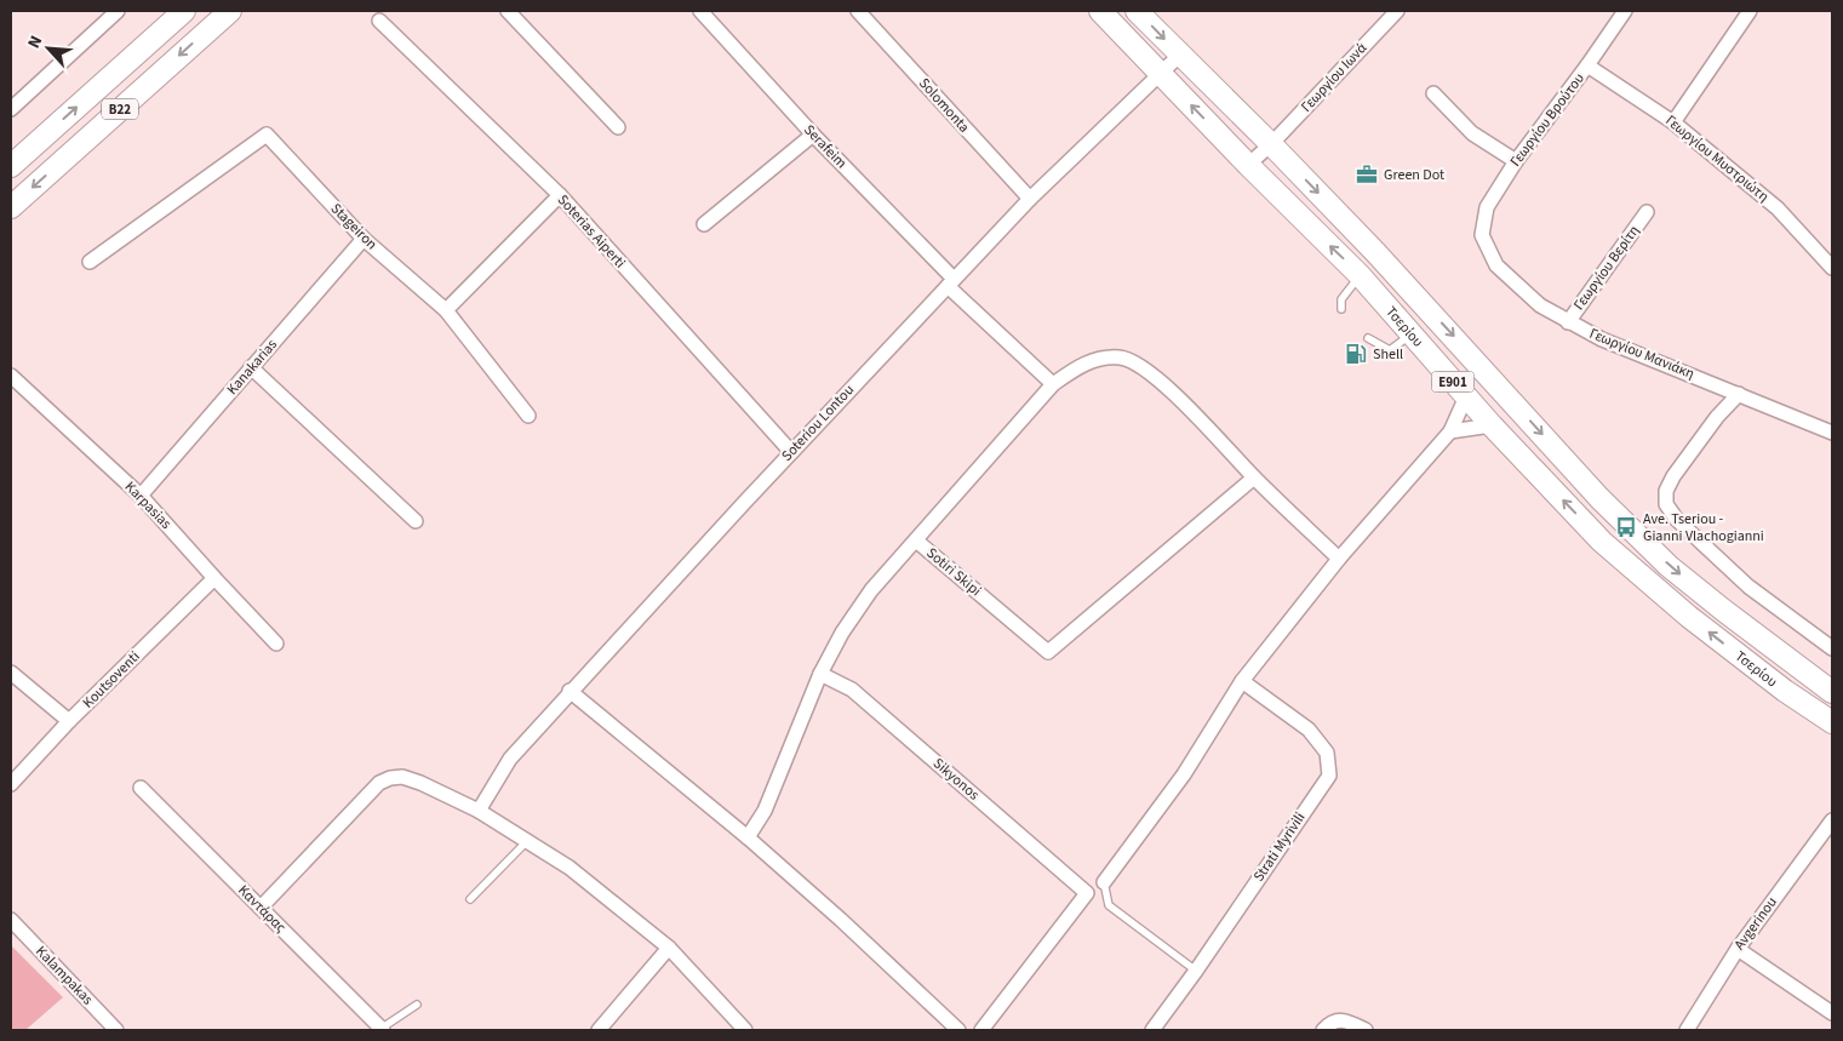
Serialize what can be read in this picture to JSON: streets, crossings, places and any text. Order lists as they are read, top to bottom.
{
  "streets": {
    "main road": ["B22", "Τσερίου", "E901"],
    "street": [
      "Γεωργίου Ιωνά",
      "Solomonta",
      "Γεωργίου Βρούτου",
      "Serafeim",
      "Γεωργίου Μυστριώτη",
      "Stageiron",
      "Soterias Aiperti",
      "Γεωργίου Βερίτη",
      "Γεωργίου Μανιάκη",
      "Kanakarias",
      "Soteriou Lontou",
      "Karpasias",
      "Sotiri Skipi",
      "Koutsoventi",
      "Sikyonos",
      "Strati Myrivili",
      "Καντάρας",
      "Avgerinou",
      "Kalampakas"
    ]
  },
  "crossings": [
    ["Γεωργίου Ιωνά", "Τσερίου"],
    ["Solomonta", "Soteriou Lontou"],
    ["Γεωργίου Βρούτου", "Γεωργίου Μυστριώτη"],
    ["Γεωργίου Βρούτου", "Γεωργίου Μανιάκη"],
    ["Serafeim", "Soteriou Lontou"],
    ["Stageiron", "Kanakarias"],
    ["Soterias Aiperti", "Soteriou Lontou"],
    ["Γεωργίου Βερίτη", "Γεωργίου Μανιάκη"],
    ["Τσερίου", "Soteriou Lontou"],
    ["Kanakarias", "Karpasias"],
    ["Karpasias", "Koutsoventi"],
    ["Sotiri Skipi", "Sikyonos"]
  ],
  "places": {
    "office": ["Green Dot"],
    "fuel station": ["Shell"],
    "bus stop": ["Ave. Tseriou - Gianni Vlachogianni"]
  },
  "north": "top left"
}
